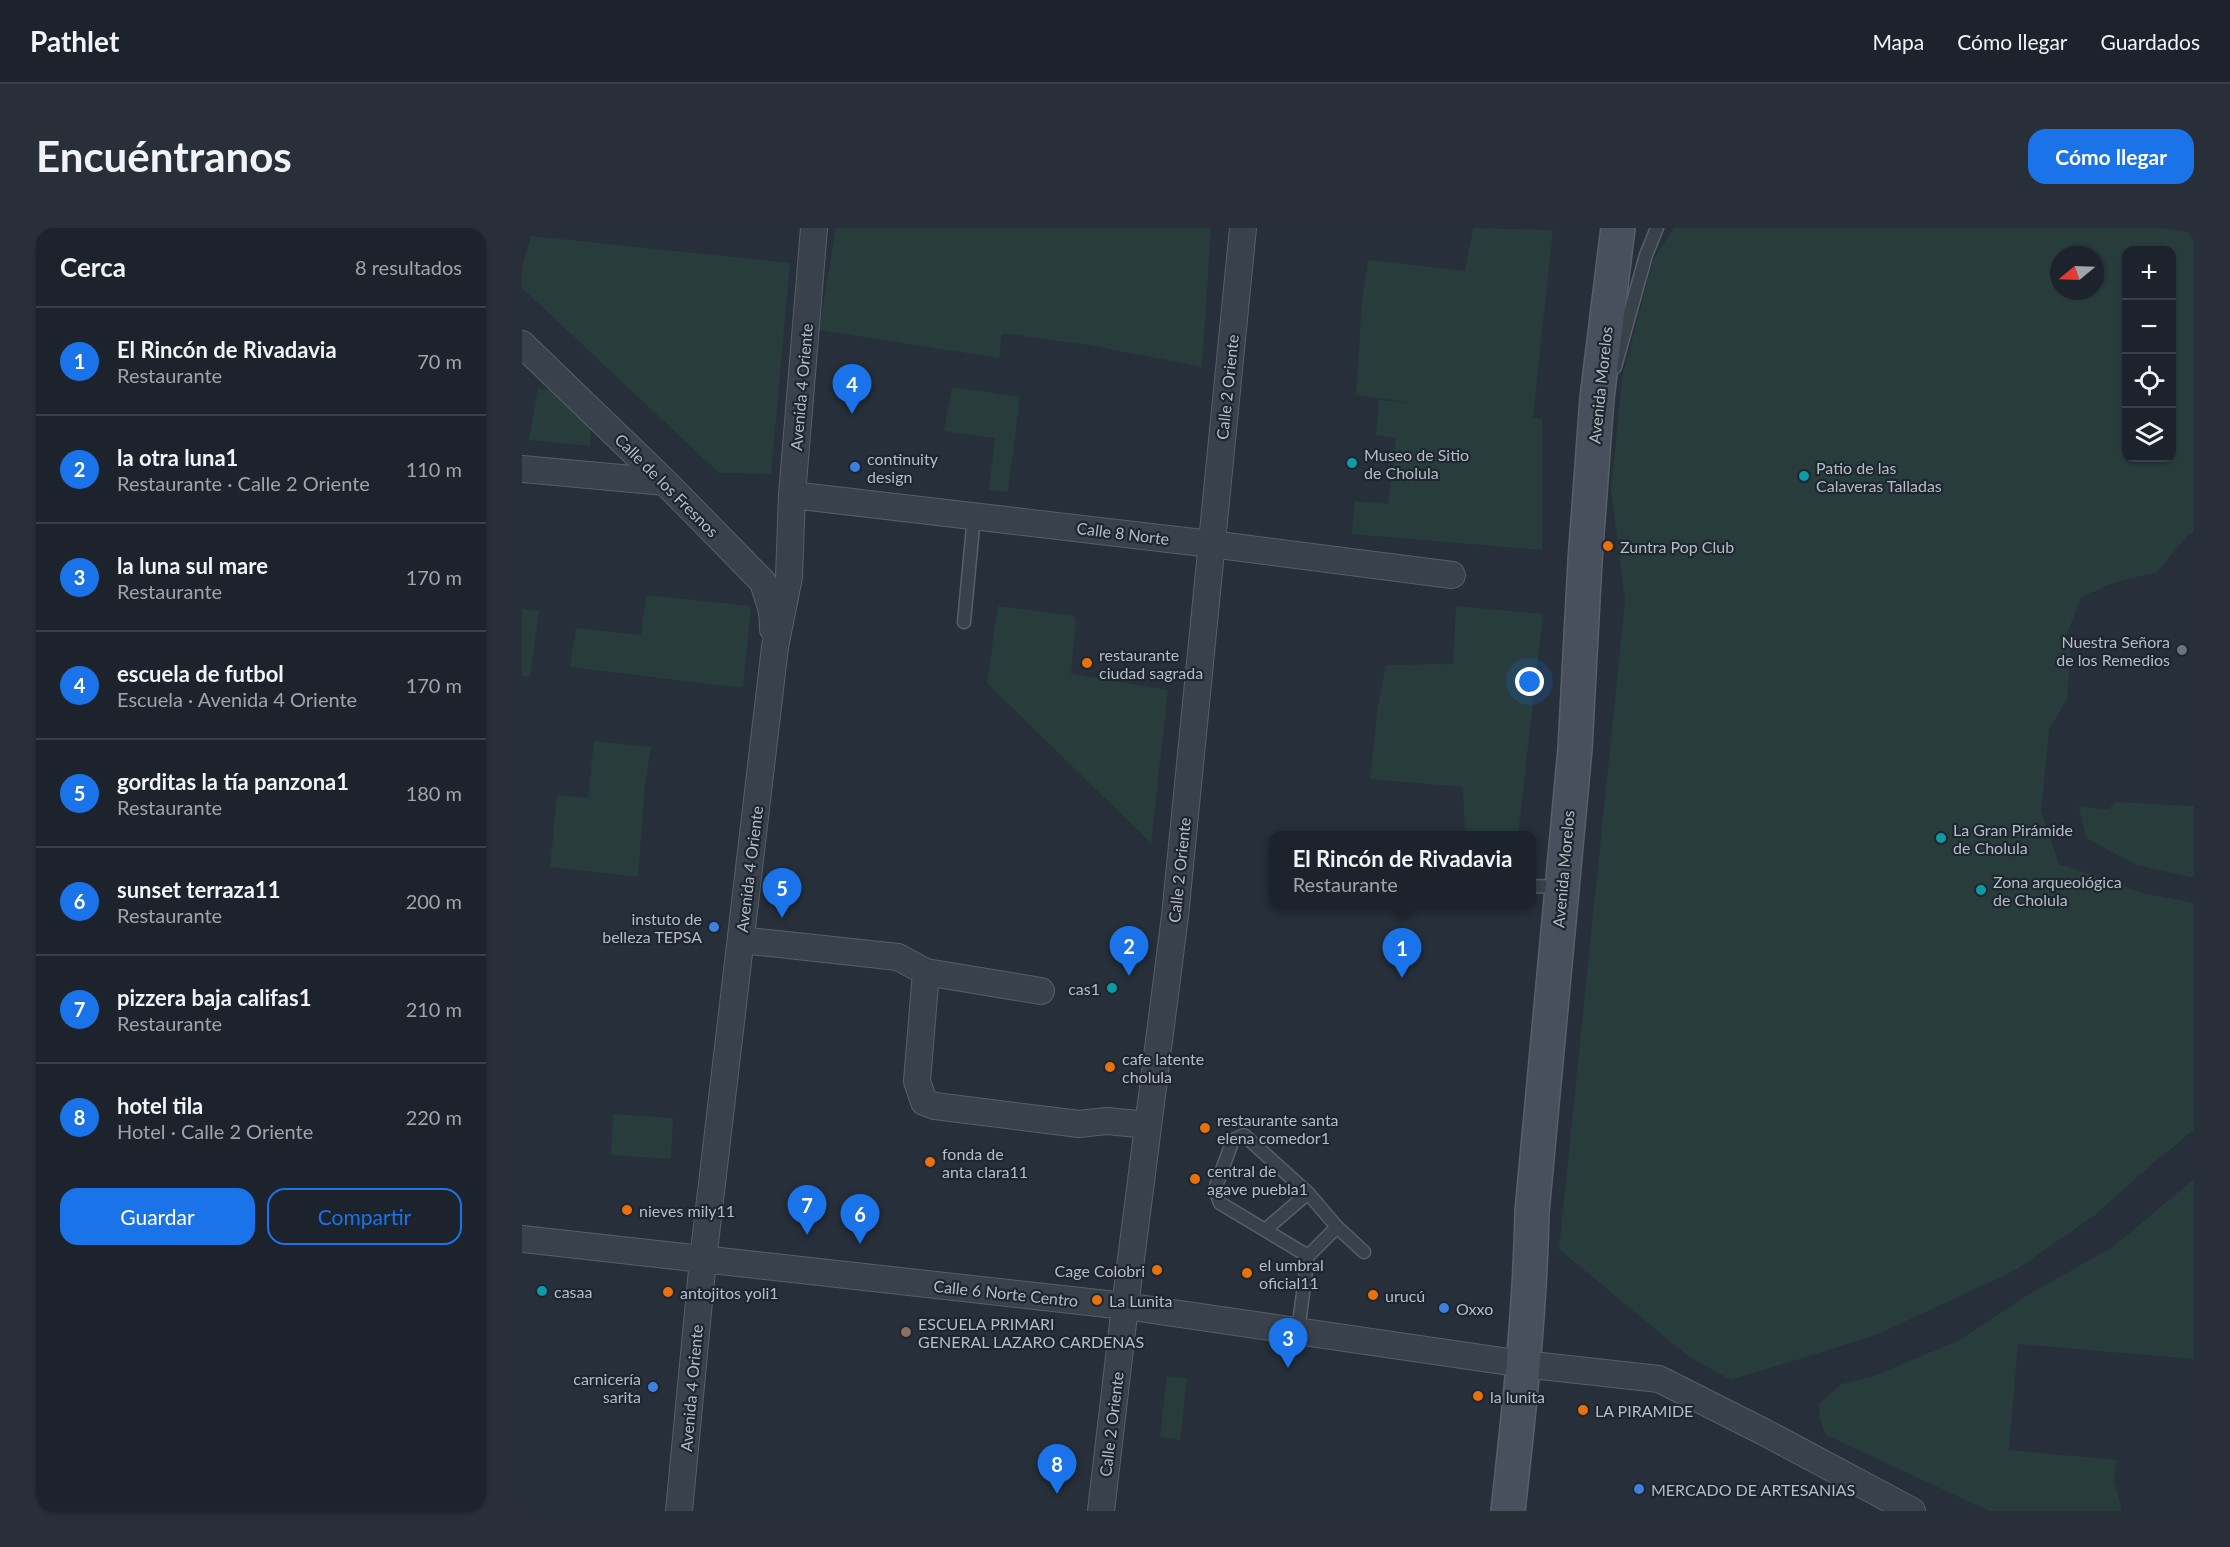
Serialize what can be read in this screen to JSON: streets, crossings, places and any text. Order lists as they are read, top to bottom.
{
  "streets": {
    "main road": ["Avenida Morelos"],
    "street": [
      "Avenida 4 Oriente",
      "Calle 2 Oriente",
      "Calle de los Fresnos",
      "Calle 8 Norte",
      "Calle 6 Norte Centro"
    ]
  },
  "crossings": [
    ["Avenida Morelos", "Calle 6 Norte Centro"],
    ["Avenida 4 Oriente", "Calle de los Fresnos"],
    ["Avenida 4 Oriente", "Calle 8 Norte"],
    ["Avenida 4 Oriente", "Calle 6 Norte Centro"],
    ["Calle 2 Oriente", "Calle 8 Norte"],
    ["Calle 2 Oriente", "Calle 6 Norte Centro"]
  ],
  "places": [
    "Museo de Sitio de Cholula",
    "continuity design",
    "Patio de las Calaveras Talladas",
    "Zuntra Pop Club",
    "Nuestra Señora de los Remedios",
    "restaurante ciudad sagrada",
    "La Gran Pirámide de Cholula",
    "Zona arqueológica de Cholula",
    "instuto de belleza TEPSA",
    "cas1",
    "cafe latente cholula",
    "restaurante santa elena comedor1",
    "fonda de anta clara11",
    "central de agave puebla1",
    "nieves mily11",
    "Cage Colobri",
    "el umbral oficial11",
    "casaa",
    "antojitos yoli1",
    "urucú",
    "La Lunita",
    "Oxxo",
    "ESCUELA PRIMARI GENERAL LAZARO CARDENAS",
    "carnicería sarita",
    "la lunita",
    "LA PIRAMIDE",
    "MERCADO DE ARTESANIAS"
  ],
  "north": "left",
  "page": {
    "header": "Pathlet",
    "nav": ["Mapa", "Cómo llegar", "Guardados"],
    "buttons": [
      "Cómo llegar",
      ["Guardar", "Compartir"]
    ],
    "title": "Encuéntranos",
    "heading": ["Cerca", "8 resultados"],
    "map_buttons": ["+", "−"],
    "list": [
      {
        "mark": "1",
        "name": "El Rincón de Rivadavia",
        "note": "Restaurante",
        "value": "70 m"
      },
      {
        "mark": "2",
        "name": "la otra luna1",
        "note": "Restaurante · Calle 2 Oriente",
        "value": "110 m"
      },
      {
        "mark": "3",
        "name": "la luna sul mare",
        "note": "Restaurante",
        "value": "170 m"
      },
      {
        "mark": "4",
        "name": "escuela de futbol",
        "note": "Escuela · Avenida 4 Oriente",
        "value": "170 m"
      },
      {
        "mark": "5",
        "name": "gorditas la tía panzona1",
        "note": "Restaurante",
        "value": "180 m"
      },
      {
        "mark": "6",
        "name": "sunset terraza11",
        "note": "Restaurante",
        "value": "200 m"
      },
      {
        "mark": "7",
        "name": "pizzera baja califas1",
        "note": "Restaurante",
        "value": "210 m"
      },
      {
        "mark": "8",
        "name": "hotel tila",
        "note": "Hotel · Calle 2 Oriente",
        "value": "220 m"
      }
    ],
    "pins": [
      "4",
      "5",
      "2",
      "1",
      "7",
      "6",
      "3",
      "8"
    ],
    "popup": ["El Rincón de Rivadavia", "Restaurante"]
  }
}
